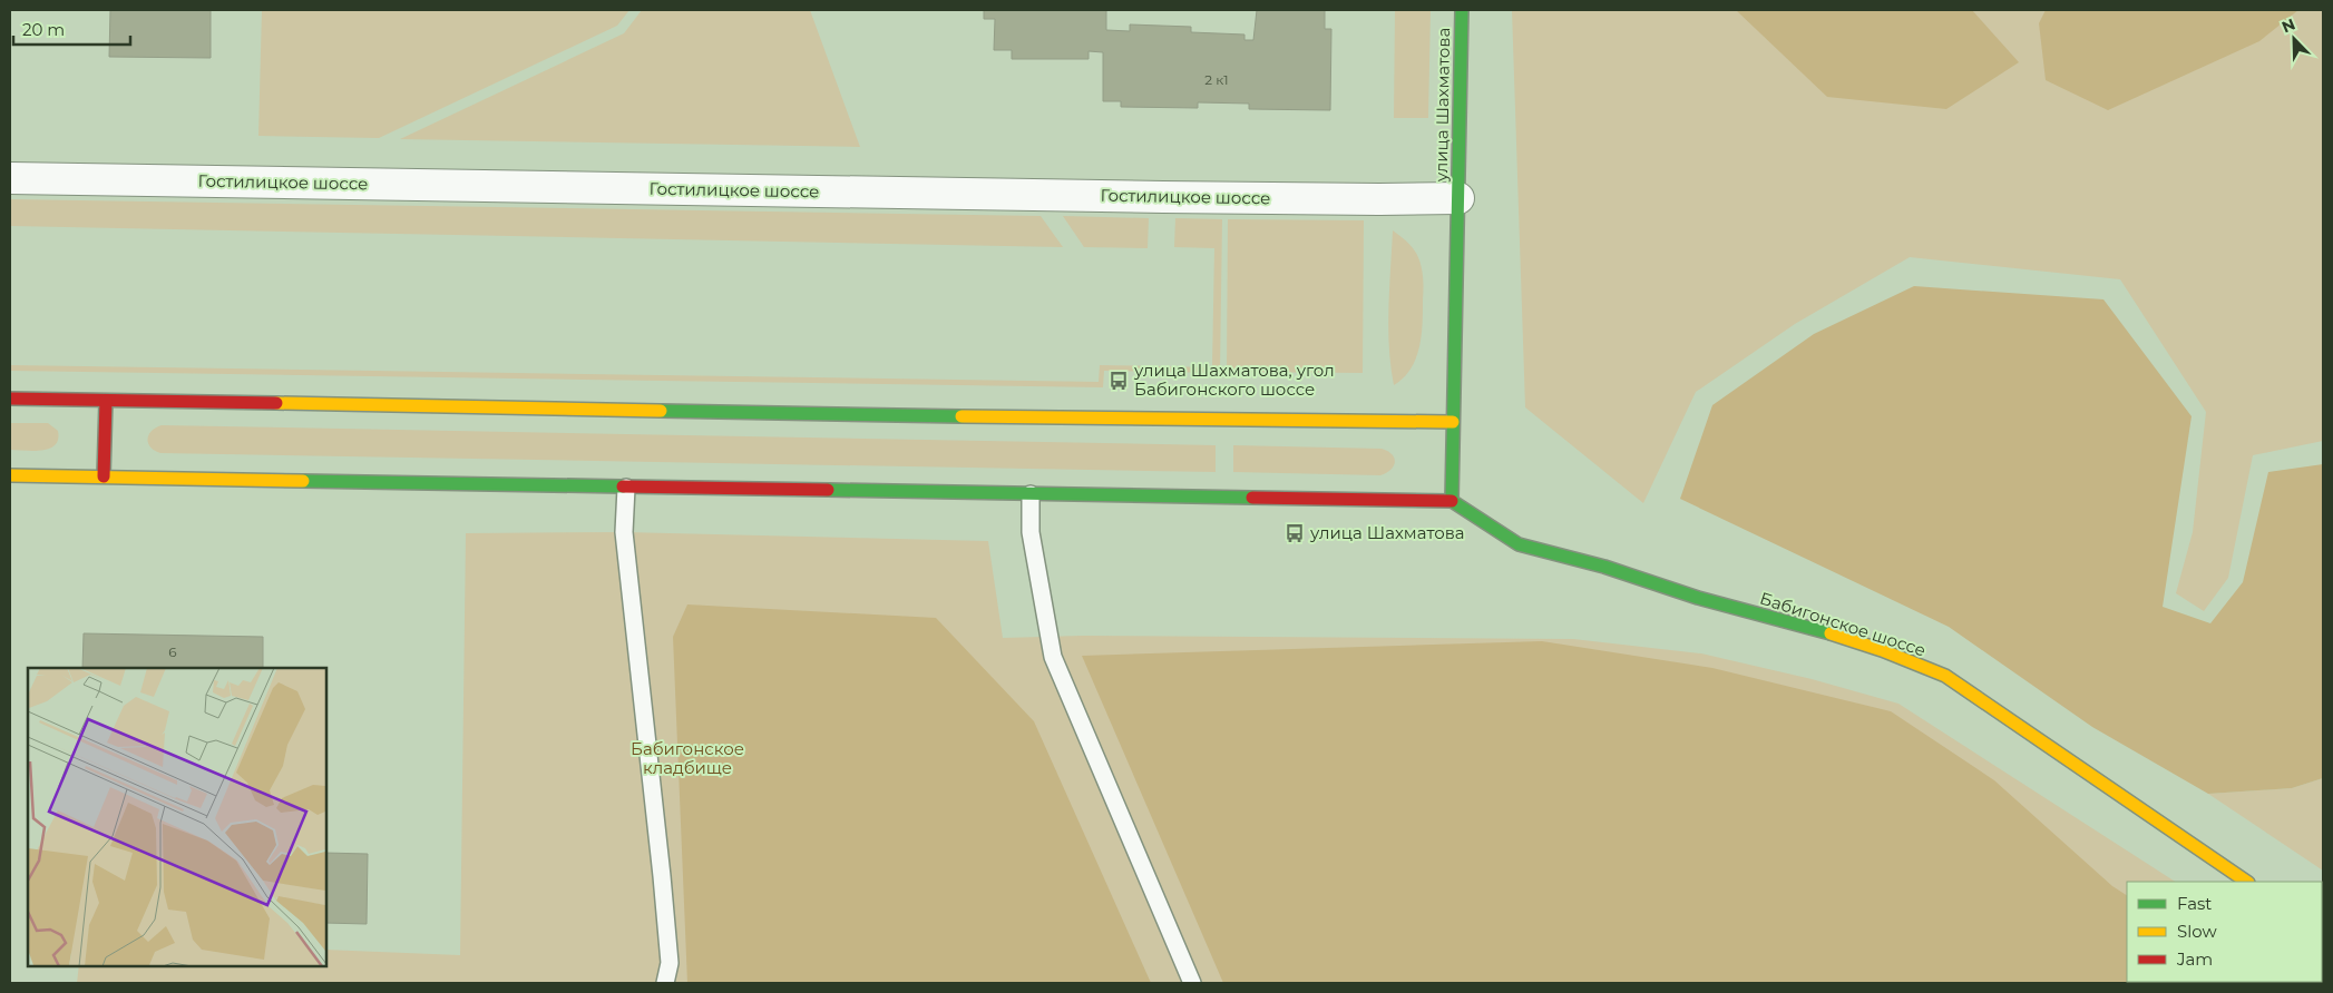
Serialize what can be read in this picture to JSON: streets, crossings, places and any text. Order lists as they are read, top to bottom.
{
  "streets": {
    "street": ["улица Шахматова", "Гостилицкое шоссе", "Бабигонское шоссе"]
  },
  "crossings": [
    ["улица Шахматова", "Гостилицкое шоссе"],
    ["улица Шахматова", "Бабигонское шоссе"]
  ],
  "parks": ["Бабигонское кладбище"],
  "places": {
    "bus stop": ["улица Шахматова, угол Бабигонского шоссе", "улица Шахматова"]
  },
  "house_numbers": ["2 к1", "6"],
  "legend": ["Fast", "Slow", "Jam"],
  "scale_bar": "20 m",
  "north": "top left"
}
